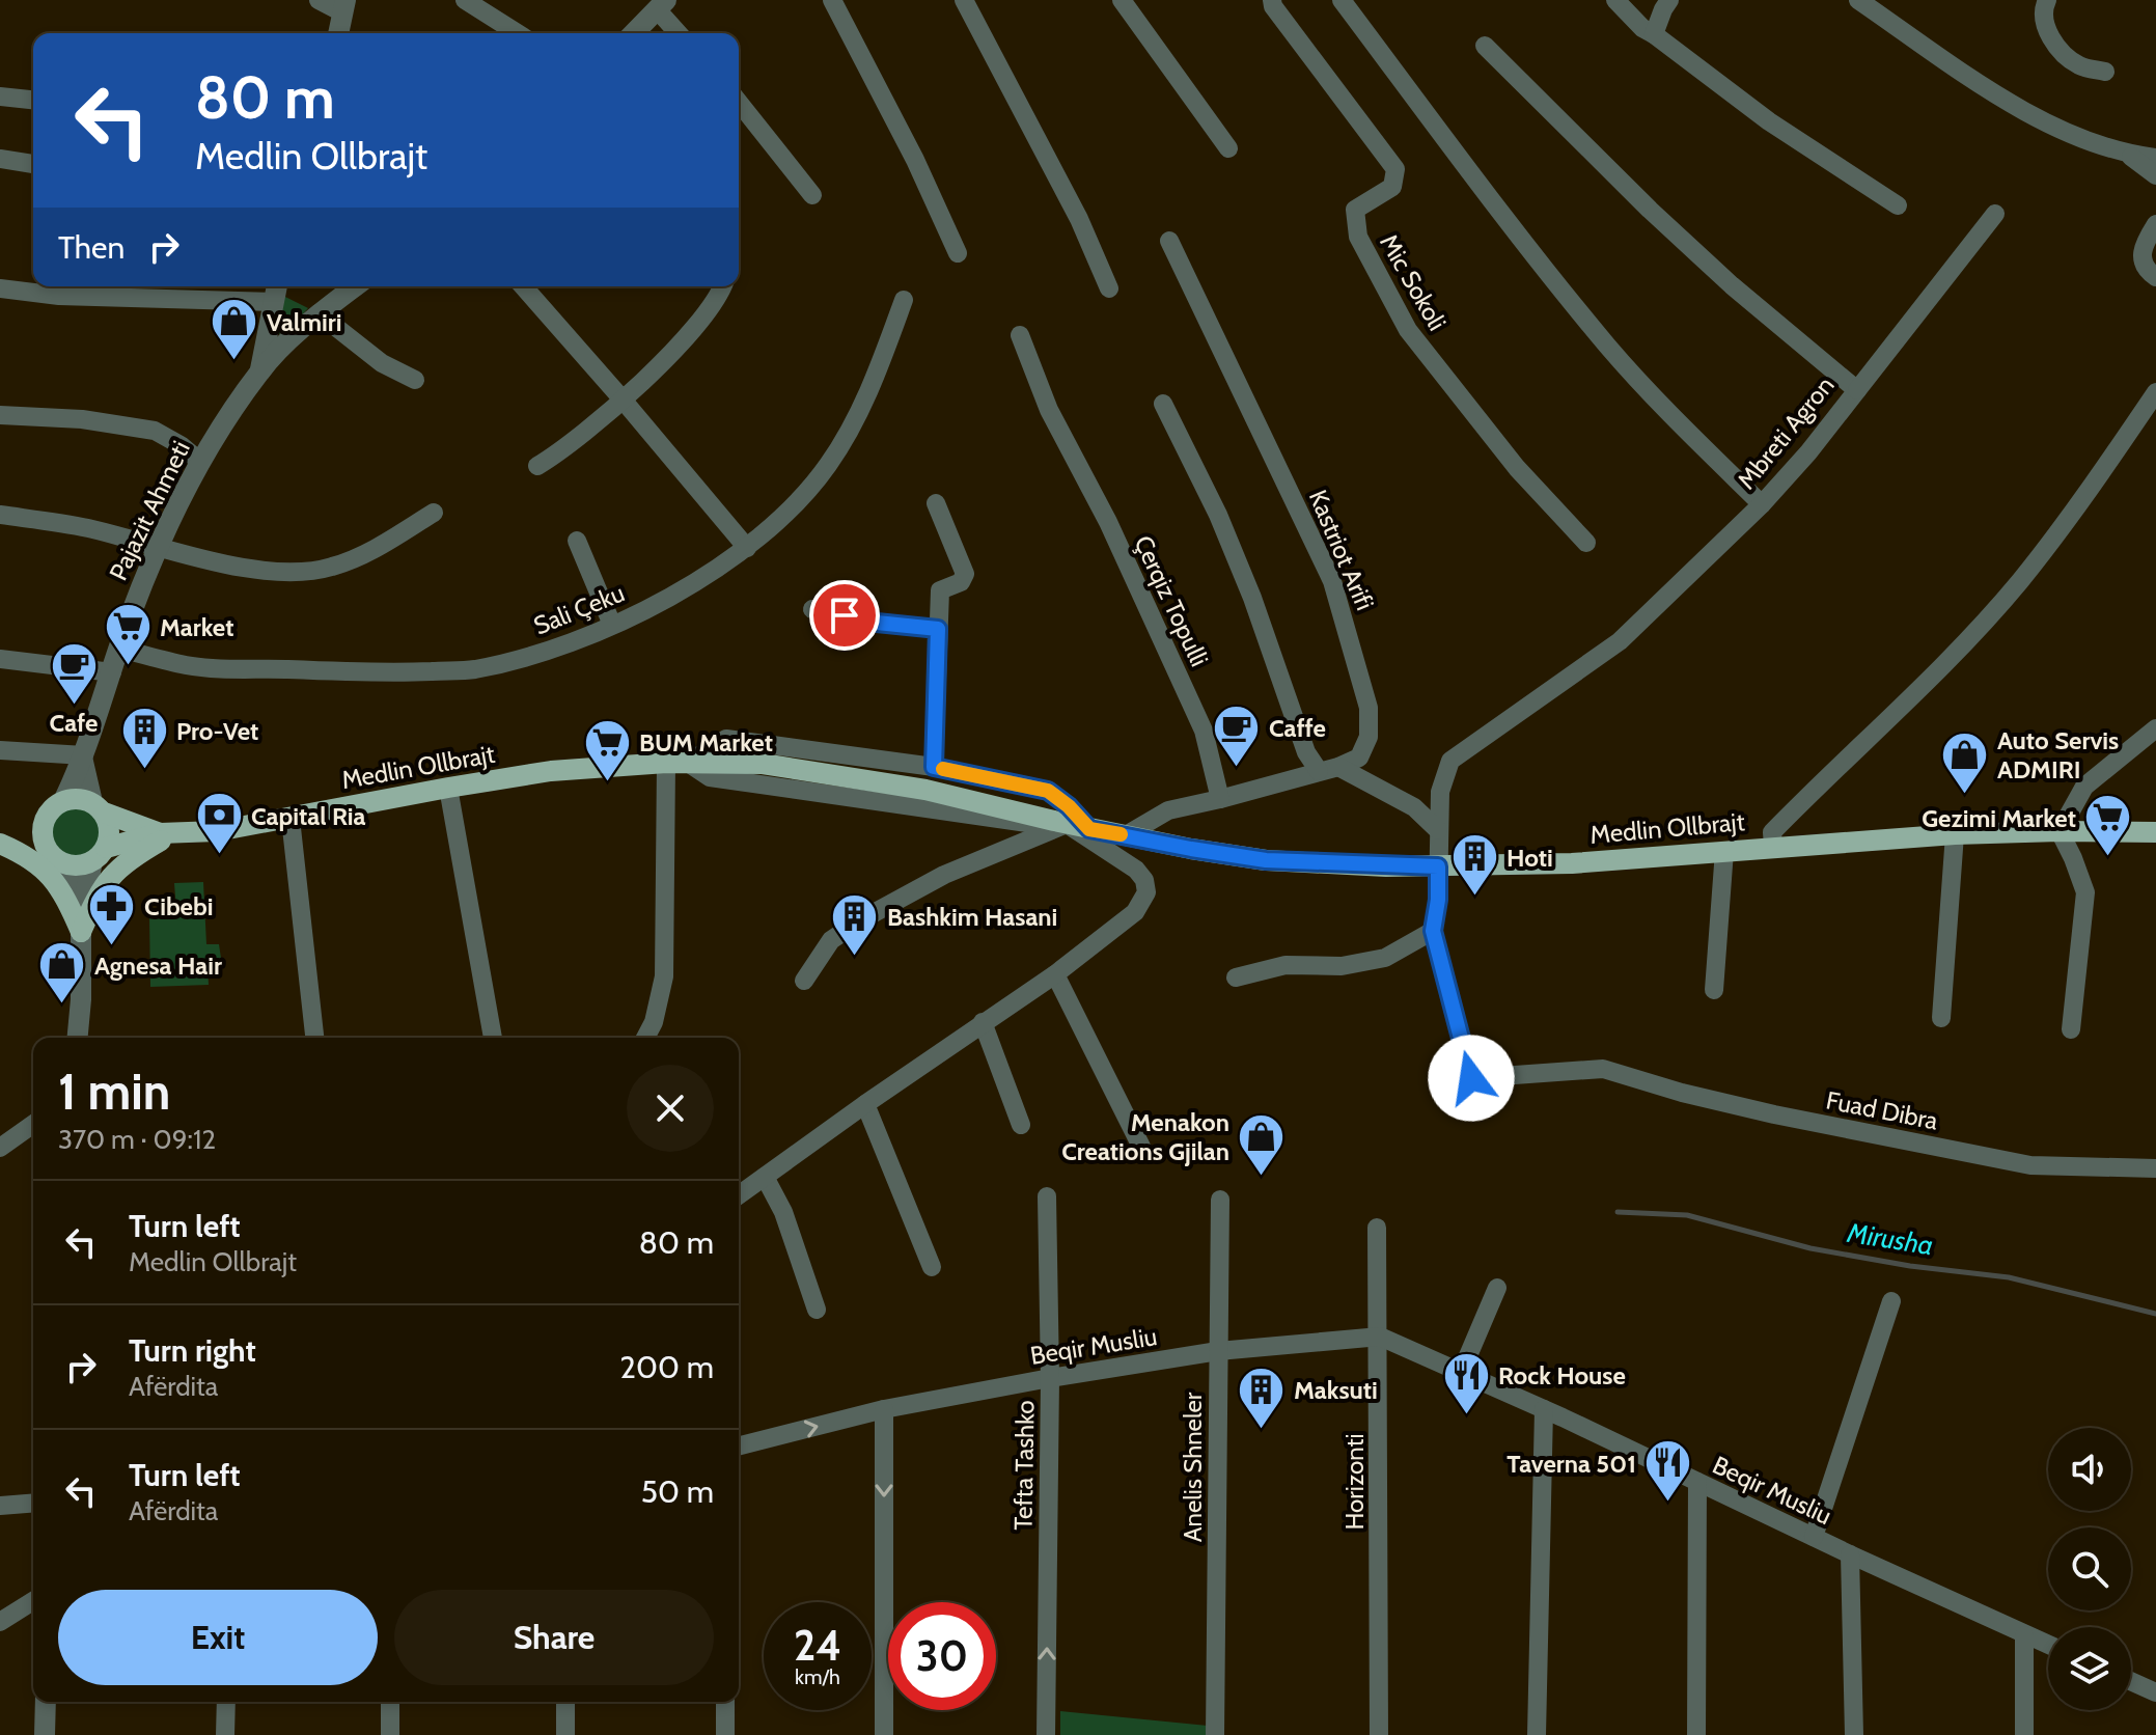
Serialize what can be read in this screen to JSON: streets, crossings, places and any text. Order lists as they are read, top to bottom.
{
  "streets": {
    "main road": ["Medlin Ollbrajt"],
    "street": [
      "Mic Sokoli",
      "Mbreti Agron",
      "Pajazit Ahmeti",
      "Kastriot Arifi",
      "Çerqiz Topulli",
      "Sali Çeku",
      "Fuad Dibra",
      "Beqir Musliu",
      "Tefta Tashko",
      "Anelis Shneler",
      "Horizonti"
    ]
  },
  "crossings": [
    ["Mbreti Agron", "Medlin Ollbrajt"],
    ["Mbreti Agron", "Fuad Dibra"],
    ["Pajazit Ahmeti", "Sali Çeku"],
    ["Pajazit Ahmeti", "Medlin Ollbrajt"],
    ["Beqir Musliu", "Tefta Tashko"],
    ["Beqir Musliu", "Anelis Shneler"],
    ["Beqir Musliu", "Horizonti"]
  ],
  "water": ["Mirusha"],
  "places": {
    "shop": [
      "Valmiri",
      "Auto Servis ADMIRI",
      "Agnesa Hair",
      "Menakon Creations Gjilan"
    ],
    "supermarket": ["Market", "BUM Market", "Gezimi Market"],
    "cafe": ["Cafe", "Caffe"],
    "building": [
      "Pro-Vet",
      "Hoti",
      "Bashkim Hasani",
      "Maksuti"
    ],
    "bank": ["Capital Ria"],
    "pharmacy": ["Cibebi"],
    "restaurant": ["Rock House", "Taverna 501"]
  },
  "page": {
    "turn": ["80 m", "Medlin Ollbrajt"],
    "then": "Then",
    "heading": ["1 min", "370 m · 09:12"],
    "list": [
      {
        "name": "Turn left",
        "note": "Medlin Ollbrajt",
        "value": "80 m"
      },
      {
        "name": "Turn right",
        "note": "Afërdita",
        "value": "200 m"
      },
      {
        "name": "Turn left",
        "note": "Afërdita",
        "value": "50 m"
      }
    ],
    "buttons": ["Exit", "Share"],
    "speed": "24 km/h",
    "limit": "30"
  }
}
